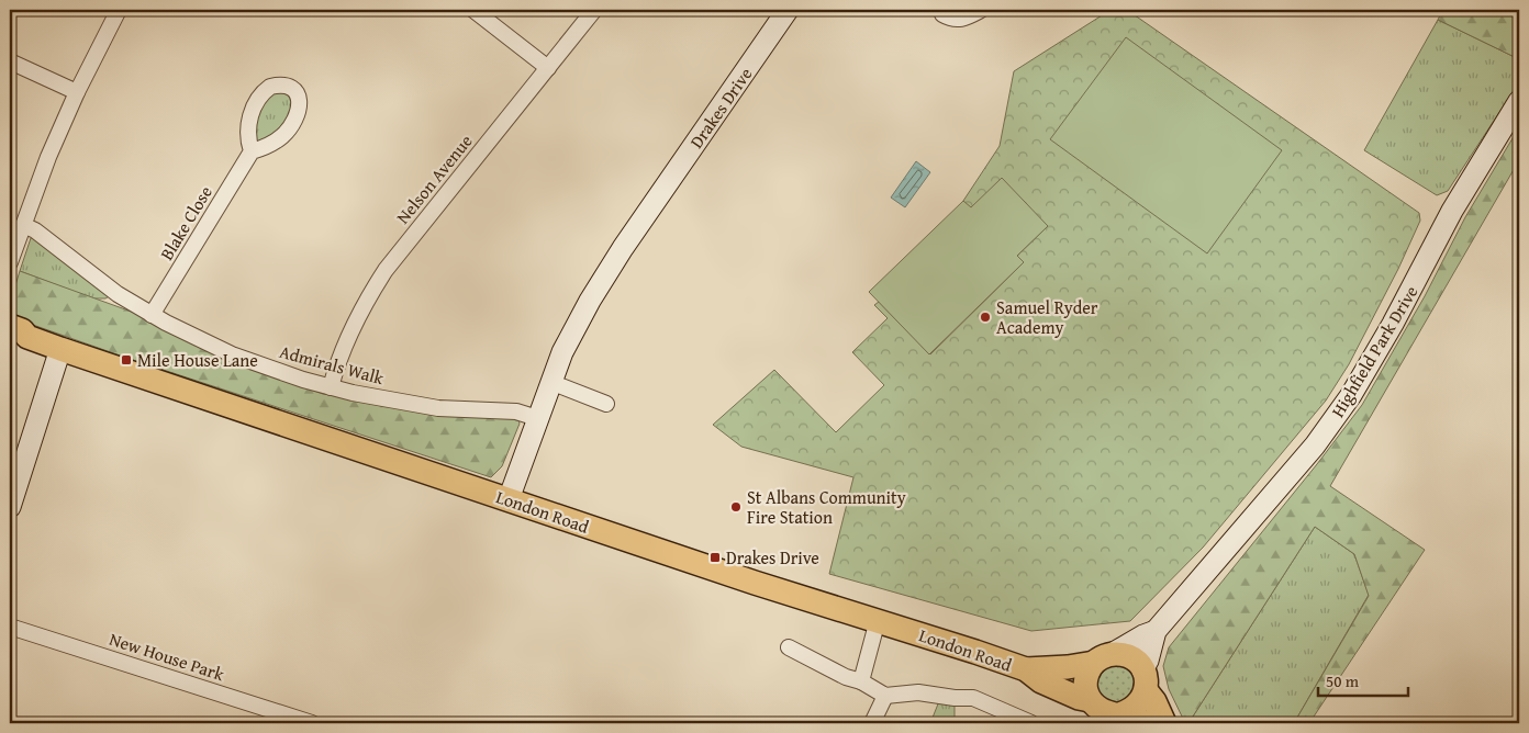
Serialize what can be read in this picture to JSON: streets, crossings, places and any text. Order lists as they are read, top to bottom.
{
  "streets": {
    "main road": ["London Road"],
    "street": [
      "Drakes Drive",
      "Nelson Avenue",
      "Blake Close",
      "Highfield Park Drive",
      "Admirals Walk",
      "New House Park"
    ]
  },
  "crossings": [
    ["Drakes Drive", "Admirals Walk"],
    ["Drakes Drive", "London Road"],
    ["Nelson Avenue", "Admirals Walk"],
    ["Blake Close", "Admirals Walk"],
    ["Highfield Park Drive", "London Road"]
  ],
  "places": {
    "other": ["Samuel Ryder Academy", "St Albans Community Fire Station"],
    "transit": ["Mile House Lane", "Drakes Drive"]
  },
  "scale_bar": "50 m"
}
